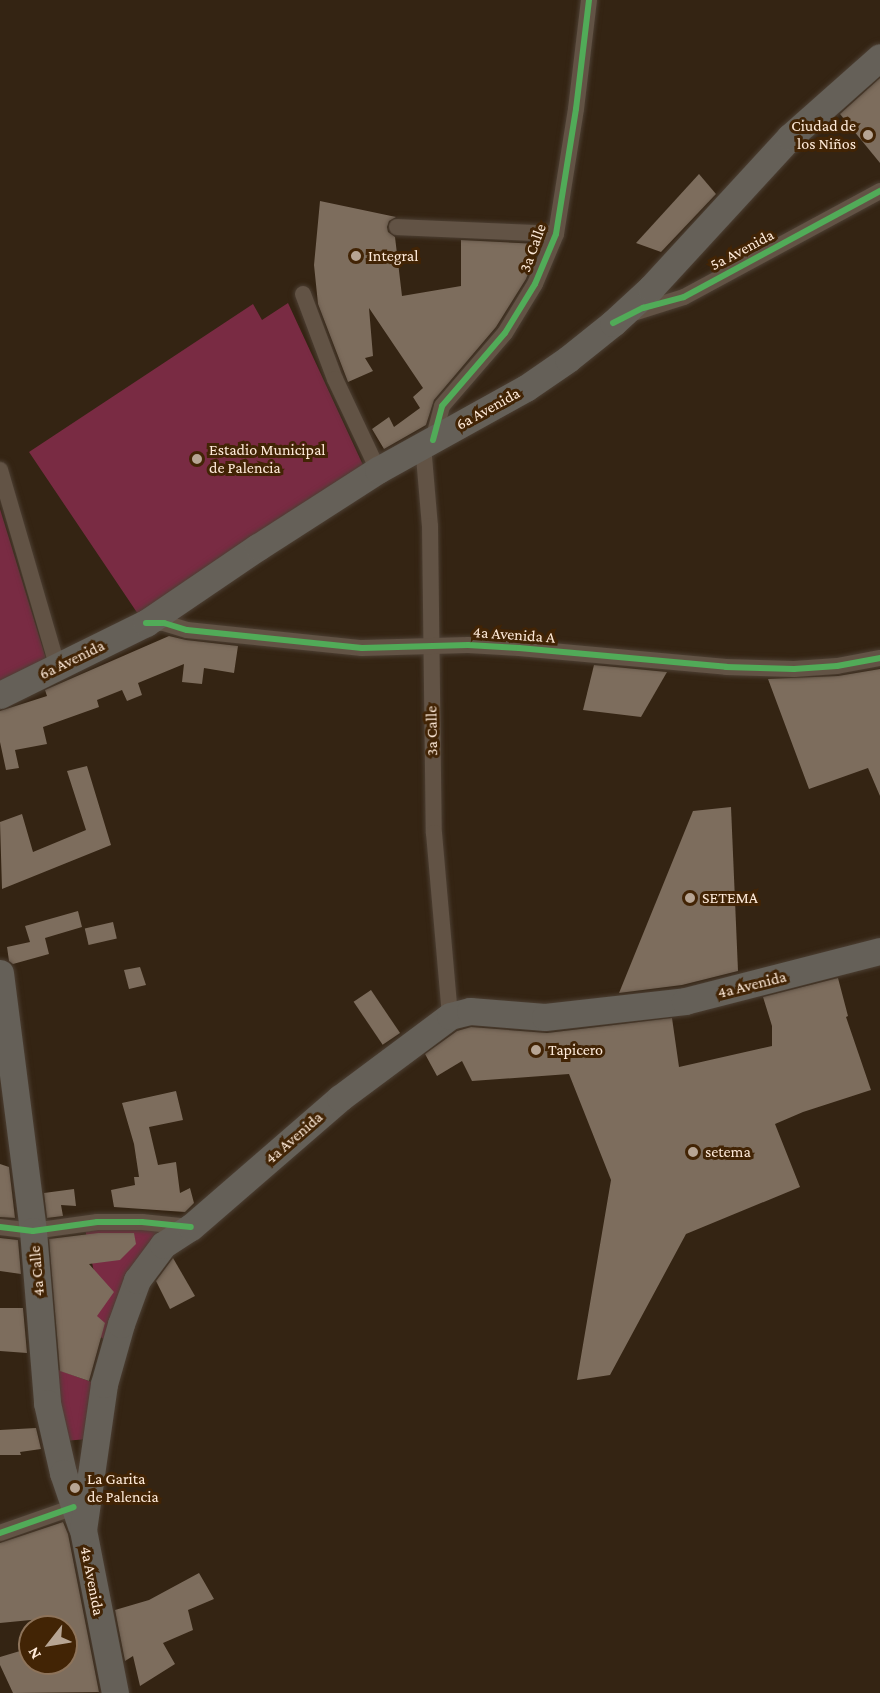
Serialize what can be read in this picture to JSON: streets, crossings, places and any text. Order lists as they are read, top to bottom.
{
  "streets": {
    "main road": ["6a Avenida", "4a Avenida", "4a Calle"],
    "street": ["3a Calle", "5a Avenida", "4a Avenida A"]
  },
  "crossings": [
    ["3a Calle", "6a Avenida"],
    ["3a Calle", "4a Avenida A"],
    ["3a Calle", "4a Avenida"],
    ["5a Avenida", "6a Avenida"],
    ["6a Avenida", "4a Avenida A"],
    ["4a Avenida", "4a Calle"]
  ],
  "places": [
    "Ciudad de los Niños",
    "Integral",
    "Estadio Municipal de Palencia",
    "SETEMA",
    "Tapicero",
    "setema",
    "La Garita de Palencia"
  ],
  "north": "bottom left"
}
